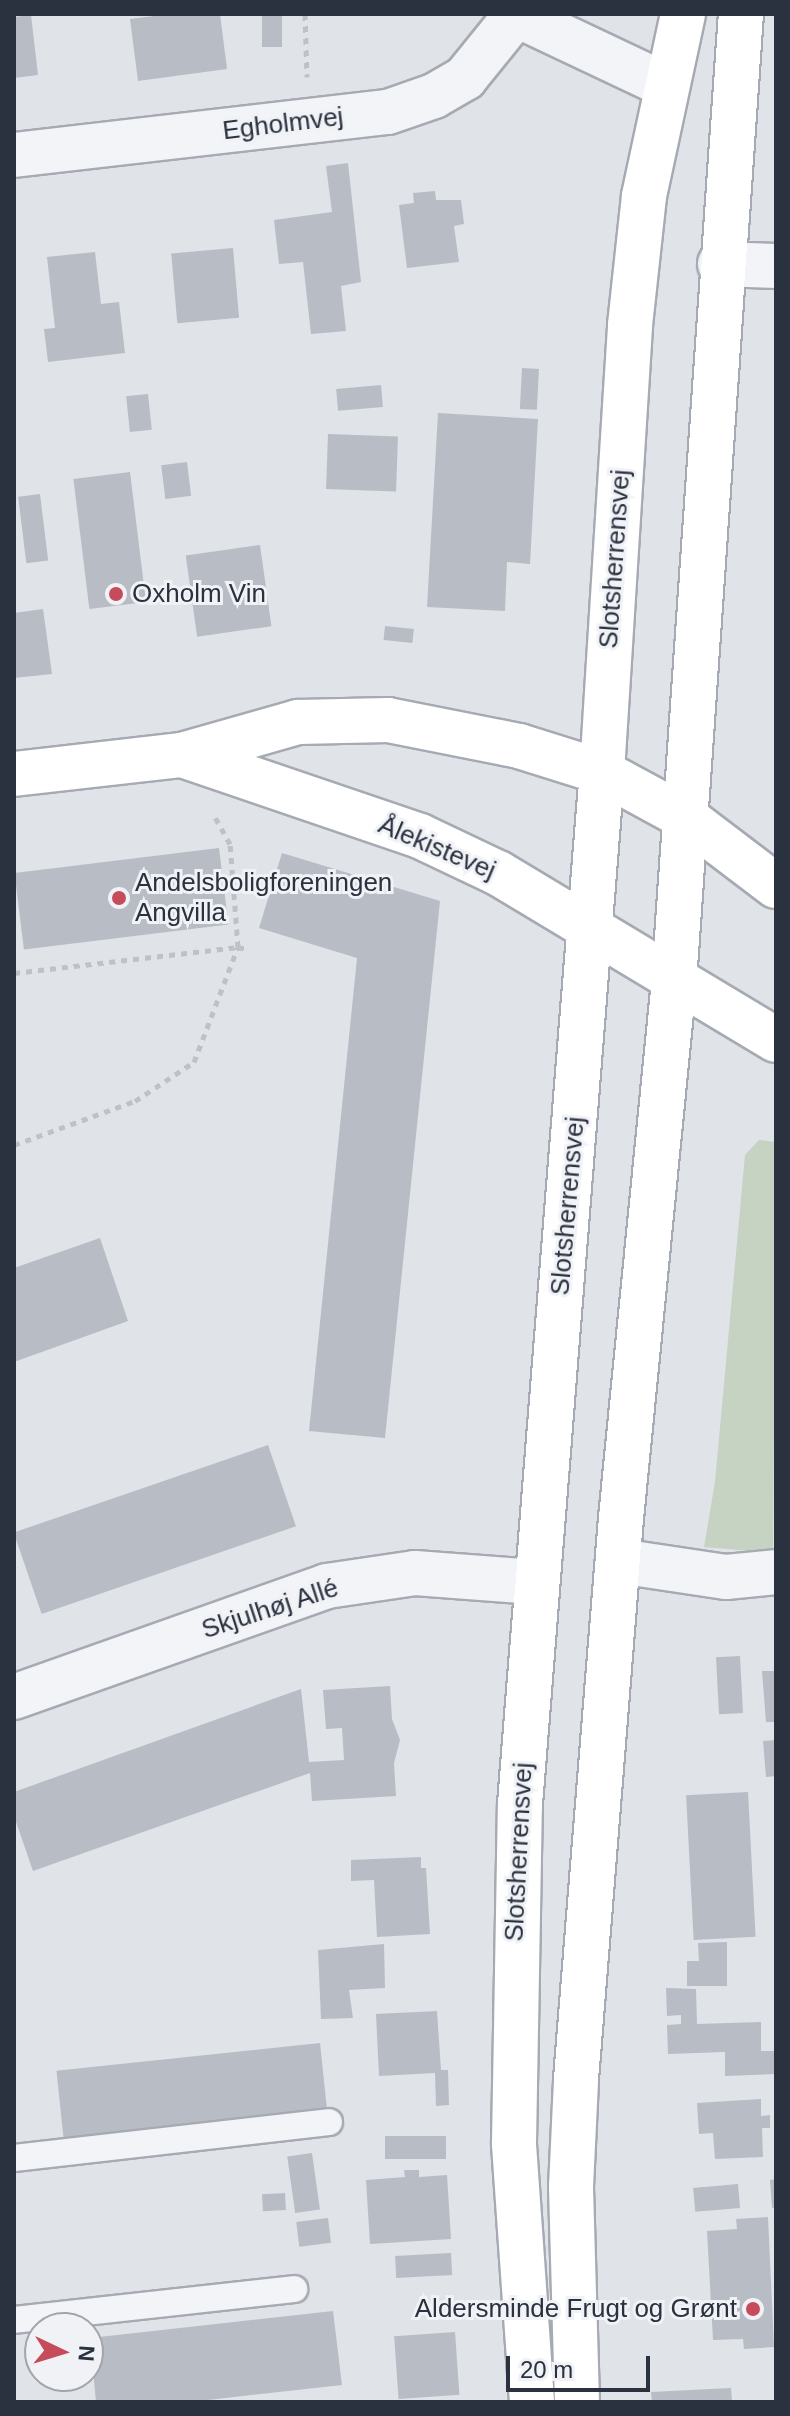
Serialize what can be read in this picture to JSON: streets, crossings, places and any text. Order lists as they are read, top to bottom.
{
  "streets": {
    "street": [
      "Egholmvej",
      "Slotsherrensvej",
      "Ålekistevej",
      "Skjulhøj Allé"
    ]
  },
  "crossings": [
    ["Slotsherrensvej", "Ålekistevej"],
    ["Slotsherrensvej", "Skjulhøj Allé"]
  ],
  "places": ["Oxholm Vin", "Andelsboligforeningen Angvilla", "Aldersminde Frugt og Grønt"],
  "scale_bar": "20 m",
  "north": "right"
}
